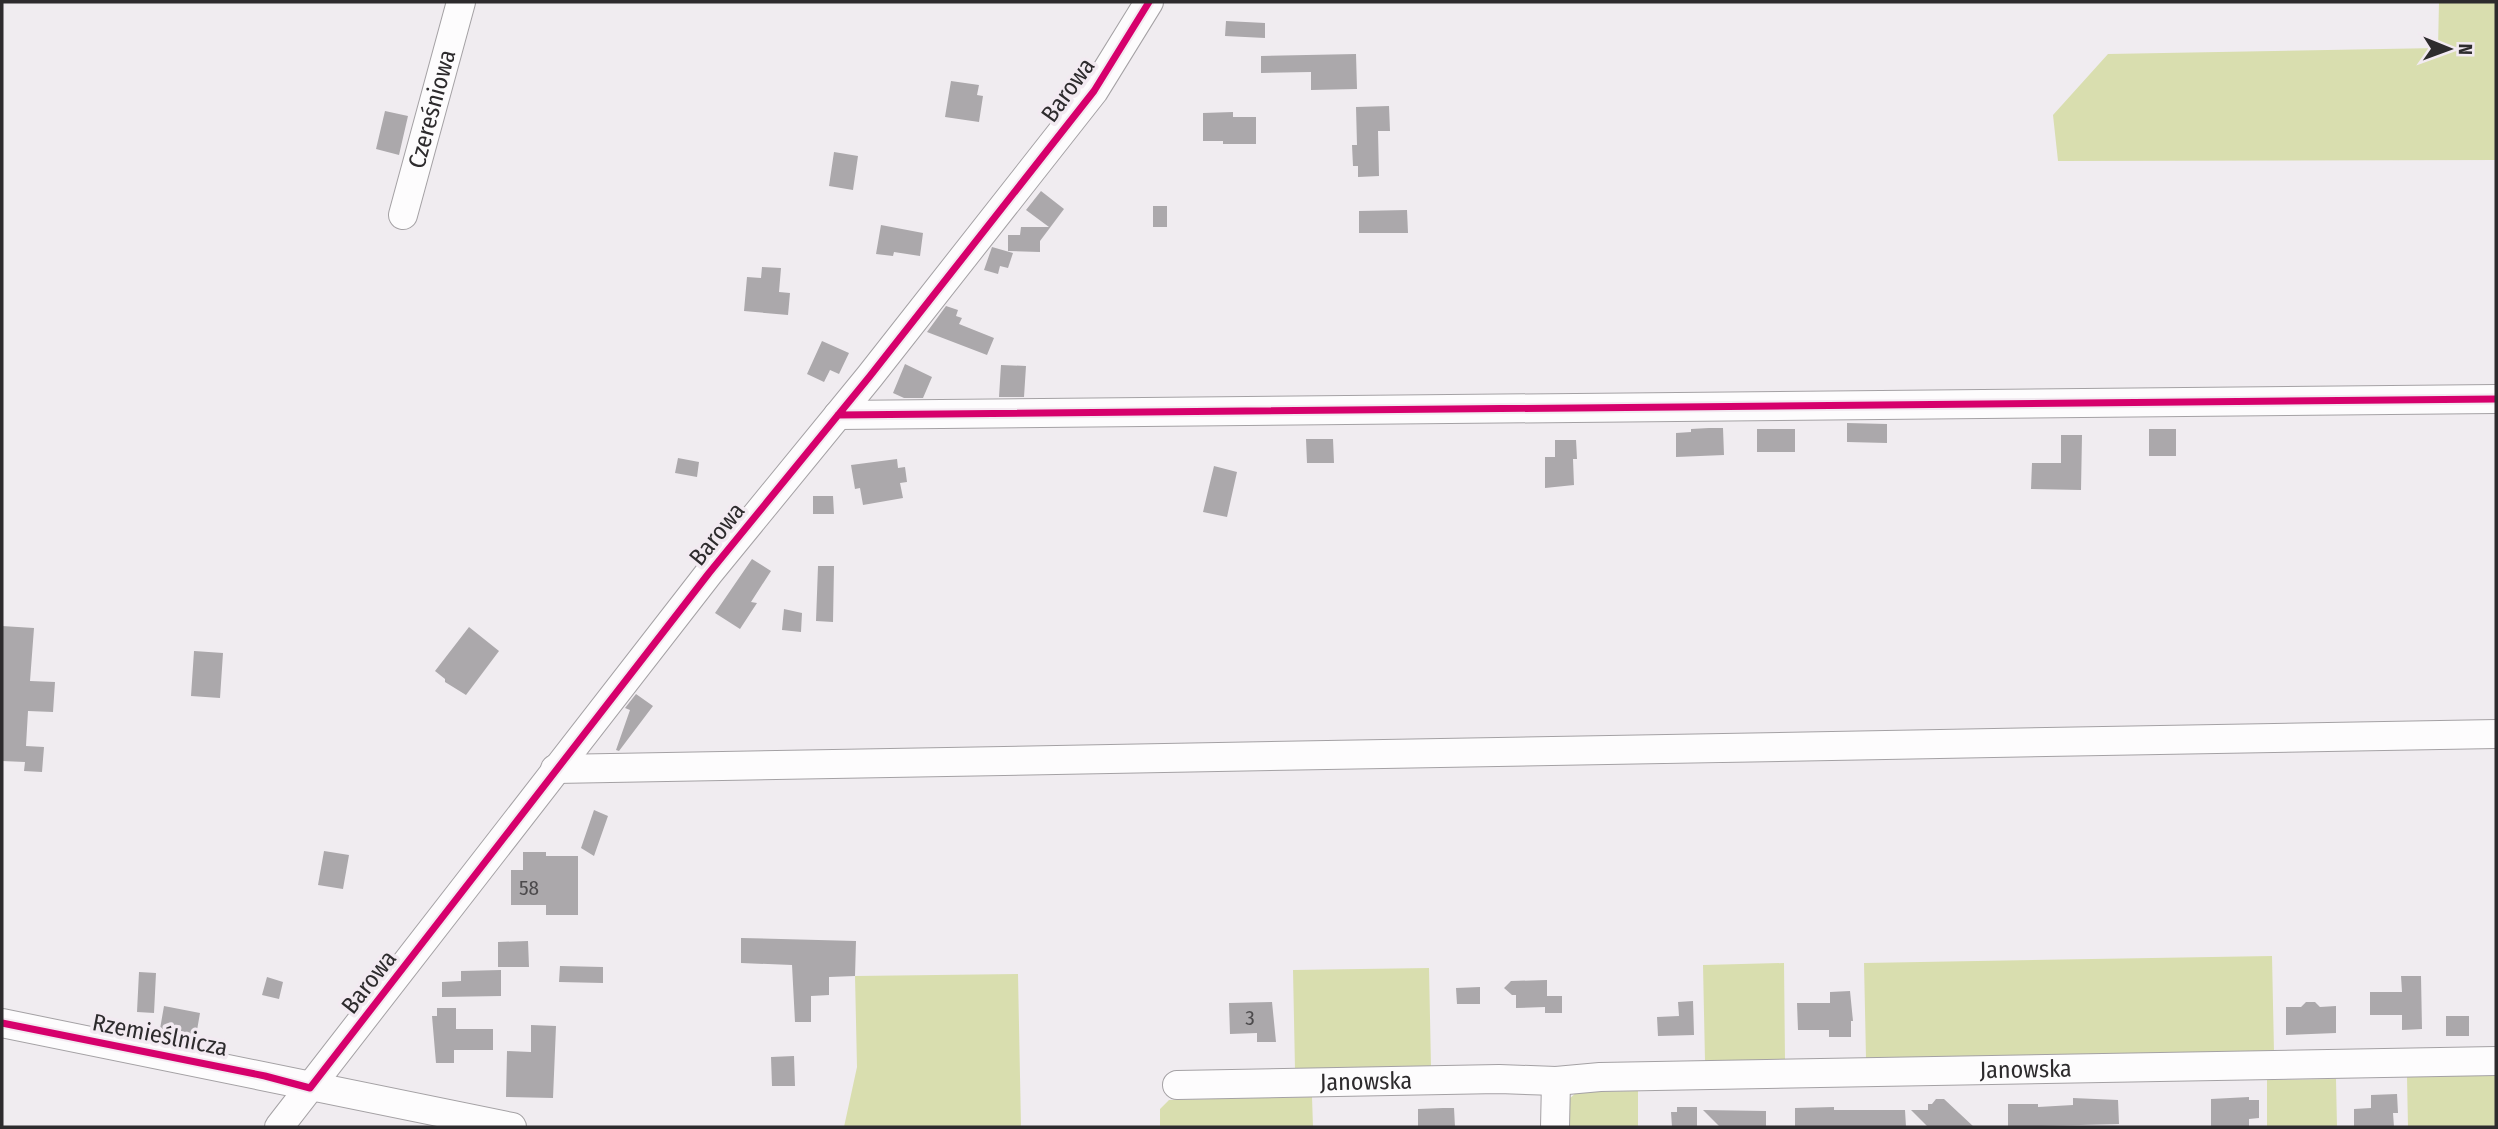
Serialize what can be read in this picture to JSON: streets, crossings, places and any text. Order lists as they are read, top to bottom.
{
  "streets": {
    "street": [
      "Barowa",
      "Czereśniowa",
      "Rzemieślnicza",
      "Janowska"
    ]
  },
  "crossings": [
    ["Barowa", "Rzemieślnicza"]
  ],
  "house_numbers": ["58", "3"],
  "north": "right"
}
